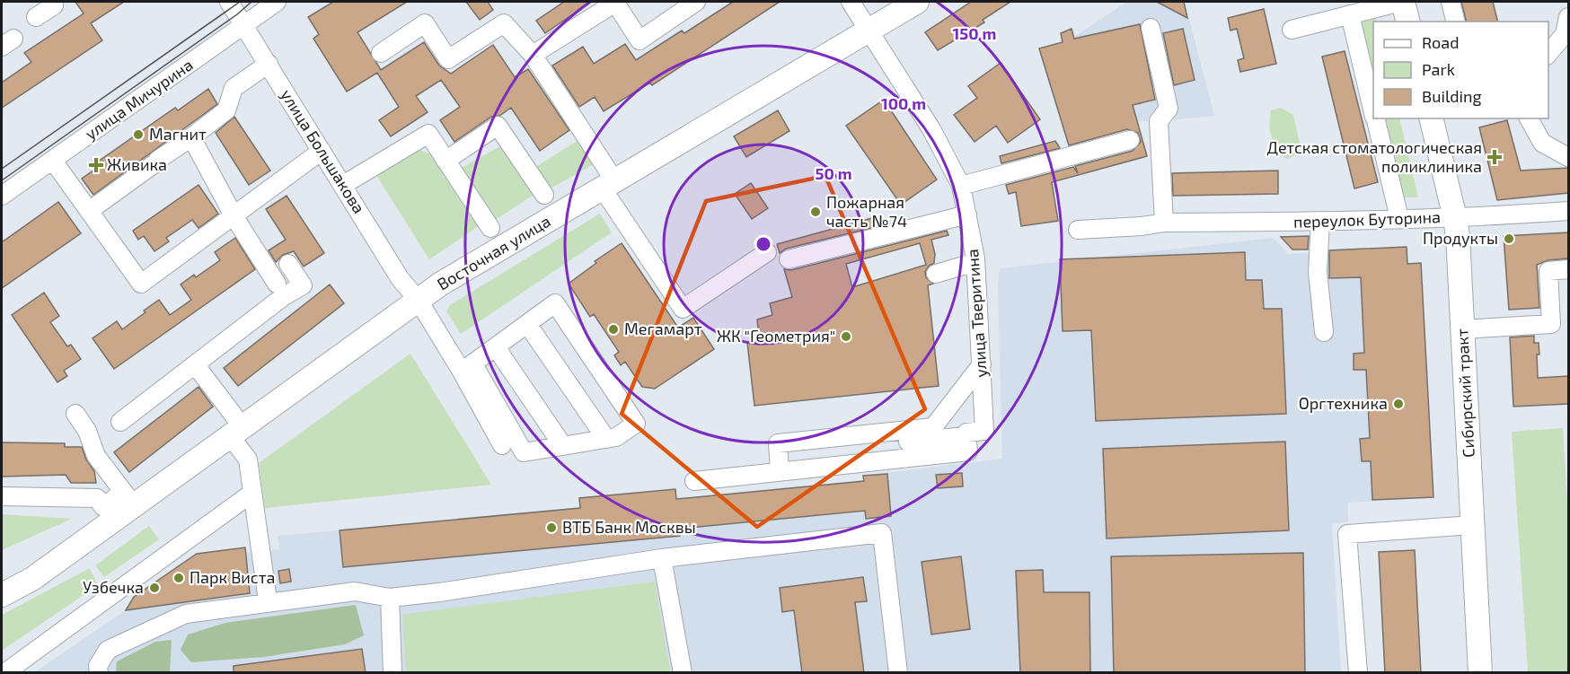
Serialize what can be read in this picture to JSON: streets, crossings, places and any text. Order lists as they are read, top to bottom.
{
  "streets": {
    "main road": ["Восточная улица", "Сибирский тракт"],
    "street": [
      "улица Мичурина",
      "улица Большакова",
      "переулок Буторина",
      "улица Тверитина"
    ]
  },
  "crossings": [
    ["улица Мичурина", "улица Большакова"],
    ["улица Большакова", "Восточная улица"],
    ["переулок Буторина", "Сибирский тракт"],
    ["Восточная улица", "улица Тверитина"]
  ],
  "places": {
    "other": [
      "Магнит",
      "Пожарная часть №74",
      "Продукты",
      "Мегамарт",
      "ЖК \"Геометрия\"",
      "Оргтехника",
      "ВТБ Банк Москвы",
      "Парк Виста",
      "Узбечка"
    ],
    "health": ["Детская стоматологическая поликлиника", "Живика"]
  },
  "legend": ["Road", "Park", "Building"],
  "rings": ["150 m", "100 m", "50 m"]
}
